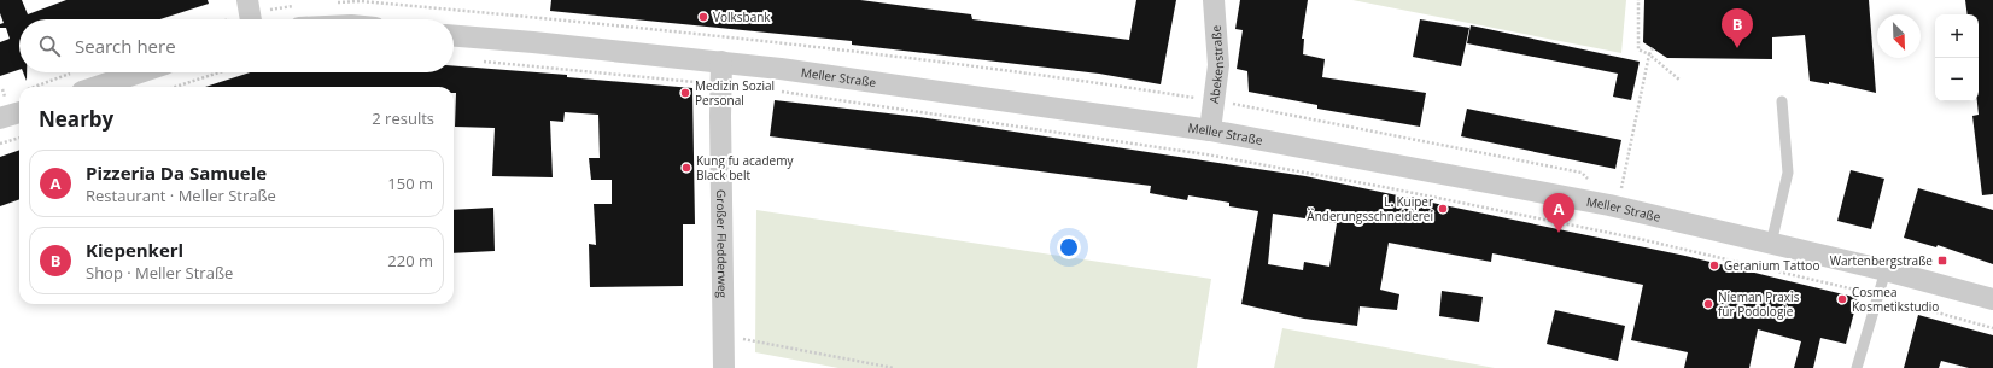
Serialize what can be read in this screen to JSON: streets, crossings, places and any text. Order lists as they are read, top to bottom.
{
  "streets": {
    "street": ["Abekenstraße", "Meller Straße", "Großer Fledderweg"]
  },
  "crossings": [
    ["Abekenstraße", "Meller Straße"],
    ["Meller Straße", "Großer Fledderweg"]
  ],
  "places": {
    "other": [
      "Volksbank",
      "Medizin Sozial Personal",
      "Kung fu academy Black belt",
      "L. Kuiper Änderungsschneiderei",
      "Geranium Tattoo",
      "Cosmea Kosmetikstudio",
      "Nieman Praxis für Podologie"
    ],
    "transit": ["Wartenbergstraße"]
  },
  "north": "bottom right",
  "page": {
    "pins": ["B", "A"],
    "map_buttons": ["+", "−"],
    "search": "Search here",
    "heading": ["Nearby", "2 results"],
    "list": [
      {
        "mark": "A",
        "name": "Pizzeria Da Samuele",
        "note": "Restaurant · Meller Straße",
        "value": "150 m"
      },
      {
        "mark": "B",
        "name": "Kiepenkerl",
        "note": "Shop · Meller Straße",
        "value": "220 m"
      }
    ]
  }
}
